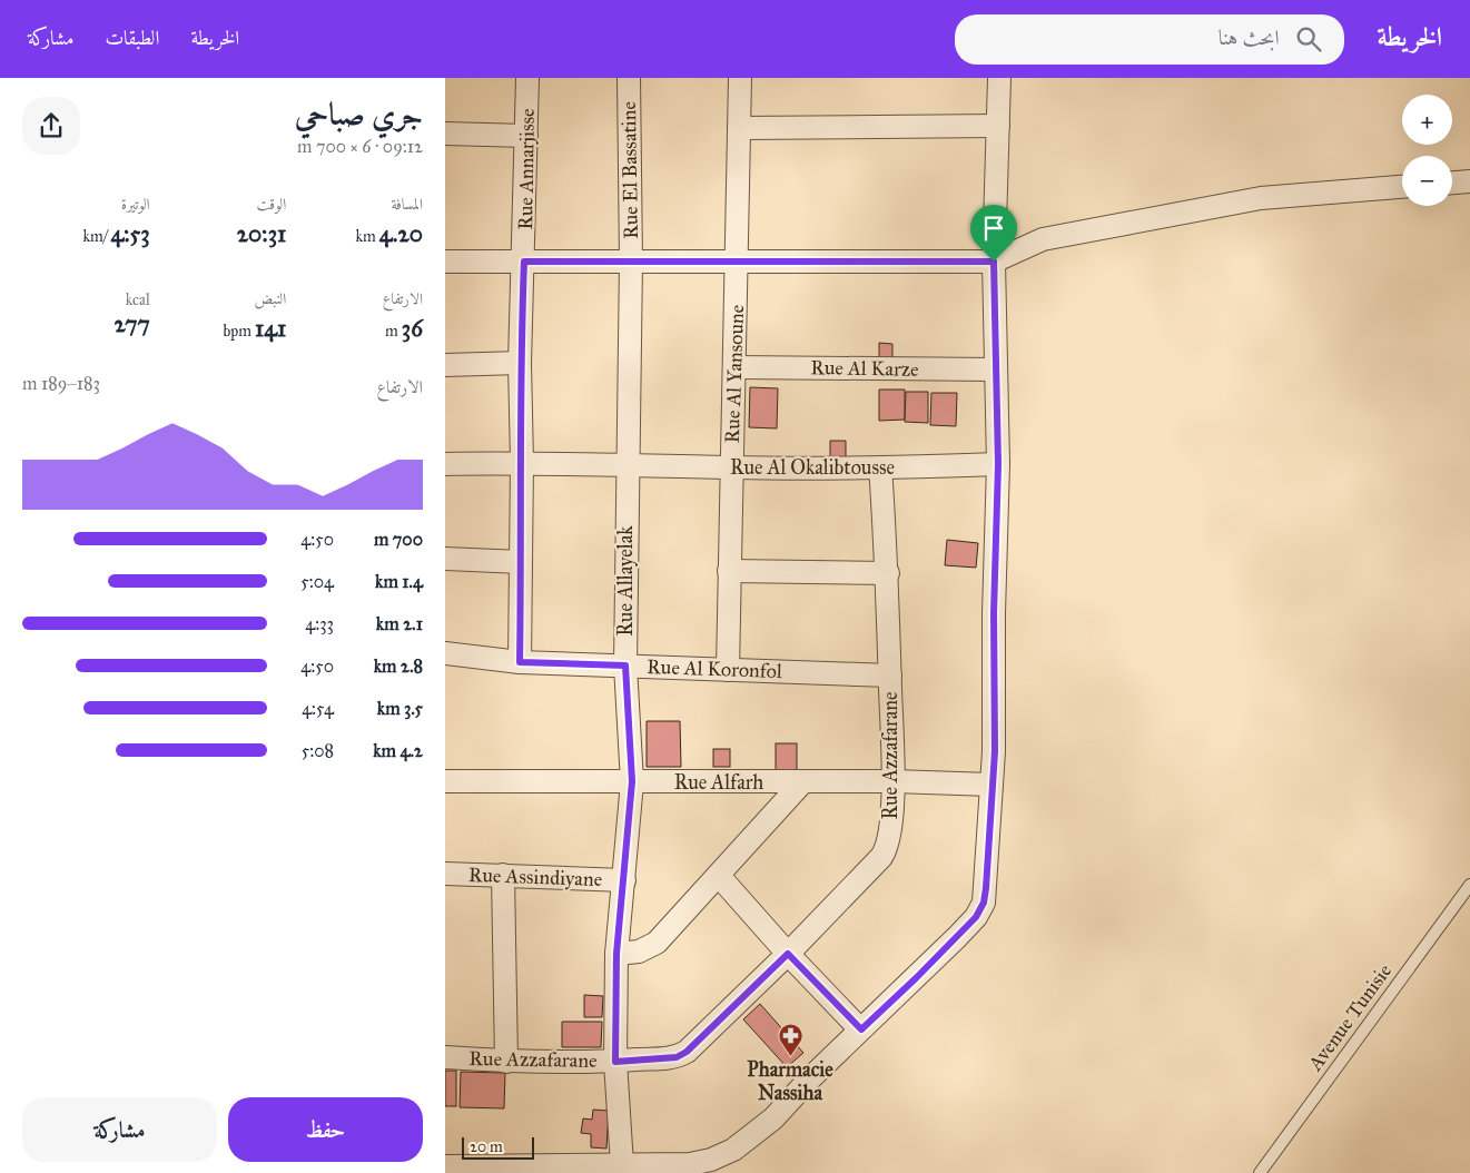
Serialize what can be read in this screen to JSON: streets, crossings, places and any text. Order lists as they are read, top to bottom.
{
  "streets": {
    "street": [
      "Rue Annarjisse",
      "Rue El Bassatine",
      "Rue Al Karze",
      "Rue Al Yansoune",
      "Rue Al Okalibtousse",
      "Rue Allayelak",
      "Rue Al Koronfol",
      "Rue Azzafarane",
      "Rue Alfarh",
      "Rue Assindiyane"
    ],
    "lane": ["Avenue Tunisie"]
  },
  "crossings": [
    ["Rue Annarjisse", "Rue Al Okalibtousse"],
    ["Rue Annarjisse", "Rue Al Koronfol"],
    ["Rue El Bassatine", "Rue Allayelak"],
    ["Rue Al Karze", "Rue Al Yansoune"],
    ["Rue Al Yansoune", "Rue Al Okalibtousse"],
    ["Rue Al Yansoune", "Rue Al Koronfol"],
    ["Rue Al Okalibtousse", "Rue Allayelak"],
    ["Rue Al Okalibtousse", "Rue Azzafarane"],
    ["Rue Allayelak", "Rue Al Koronfol"],
    ["Rue Allayelak", "Rue Azzafarane"],
    ["Rue Allayelak", "Rue Alfarh"],
    ["Rue Allayelak", "Rue Assindiyane"],
    ["Rue Al Koronfol", "Rue Azzafarane"],
    ["Rue Azzafarane", "Rue Alfarh"]
  ],
  "places": {
    "pharmacy": ["Pharmacie Nassiha"]
  },
  "scale_bar": "20 m",
  "page": {
    "header": "الخريطة",
    "search": "ابحث هنا",
    "nav": ["الخريطة", "الطبقات", "مشاركة"],
    "heading": ["جري صباحي", "09:12 · 6 × 700 m"],
    "map_buttons": ["+", "−"],
    "stats": [
      ["المسافة", "4.20 km"],
      ["الوقت", "20:31"],
      ["الوتيرة", "4:53 /km"],
      ["الارتفاع", "36 m"],
      ["النبض", "141 bpm"],
      ["kcal", "277"]
    ],
    "chart": ["الارتفاع", "183–189 m"],
    "list": [
      {
        "name": "700 m",
        "note": "4:50"
      },
      {
        "name": "1.4 km",
        "note": "5:04"
      },
      {
        "name": "2.1 km",
        "note": "4:33"
      },
      {
        "name": "2.8 km",
        "note": "4:50"
      },
      {
        "name": "3.5 km",
        "note": "4:54"
      },
      {
        "name": "4.2 km",
        "note": "5:08"
      }
    ],
    "buttons": ["حفظ", "مشاركة"],
    "scale": "20 m"
  }
}
